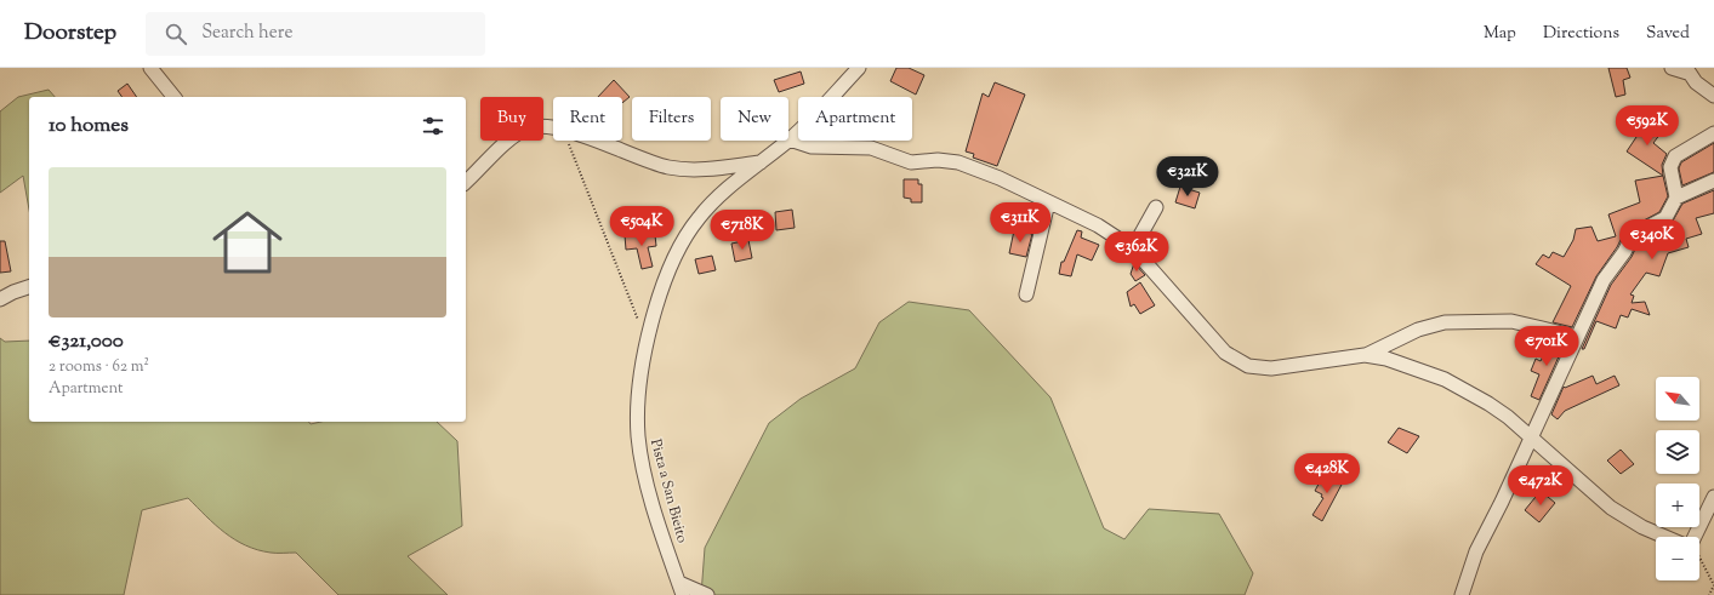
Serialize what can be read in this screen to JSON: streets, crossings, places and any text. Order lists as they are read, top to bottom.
{
  "streets": {
    "street": ["Pista a San Bieito"]
  },
  "north": "top left",
  "page": {
    "header": "Doorstep",
    "search": "Search here",
    "nav": ["Map", "Directions", "Saved"],
    "chip": [
      "Buy",
      "Rent",
      "Filters",
      "New",
      "Apartment"
    ],
    "heading": "10 homes",
    "price": [
      "€592K",
      "€321K",
      "€311K",
      "€504K",
      "€718K",
      "€340K",
      "€362K",
      "€701K",
      "€428K",
      "€472K"
    ],
    "list": [
      {
        "name": "€321,000",
        "note": "2 rooms · 62 m² · Apartment"
      }
    ],
    "map_buttons": ["+", "−"]
  }
}
